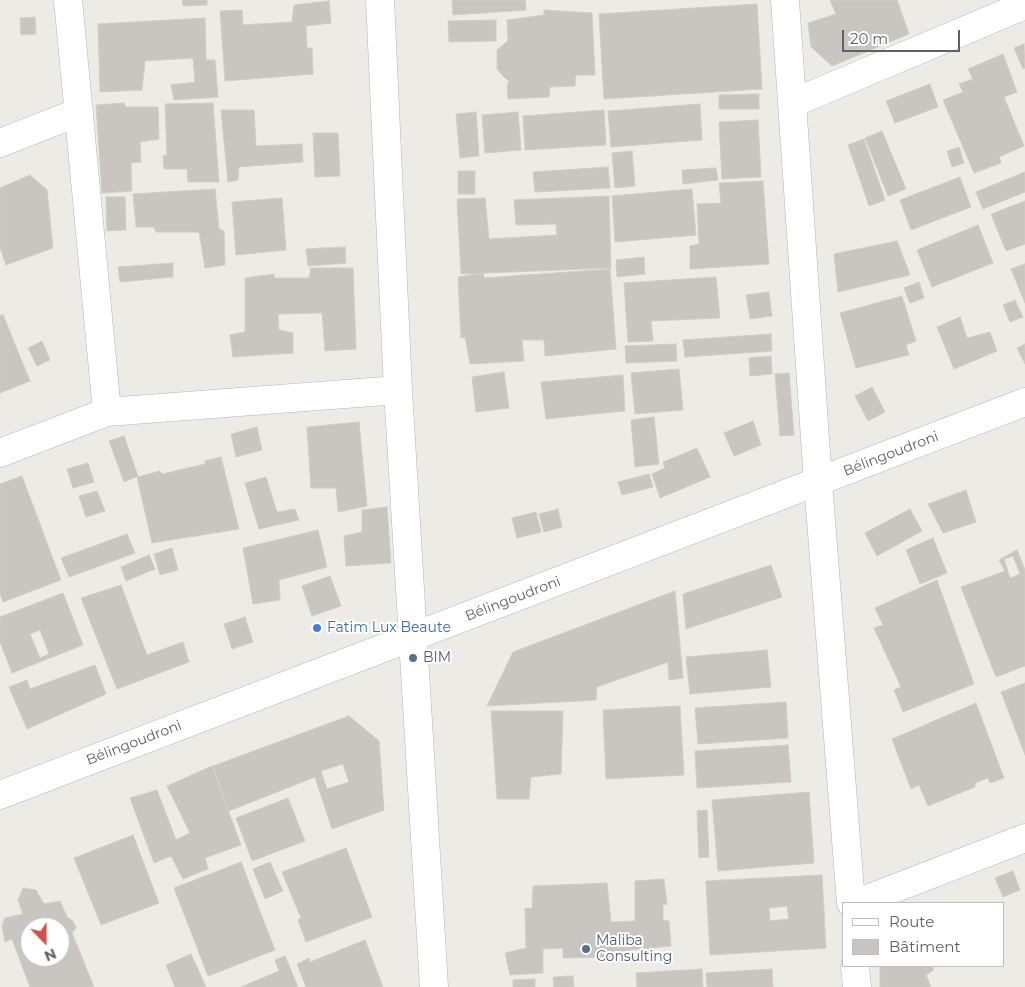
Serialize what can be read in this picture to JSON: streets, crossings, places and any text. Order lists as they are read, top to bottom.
{
  "streets": {
    "street": ["Bélingoudroni"]
  },
  "places": ["Fatim Lux Beaute", "BIM", "Maliba Consulting"],
  "legend": ["Route", "Bâtiment"],
  "scale_bar": "20 m",
  "north": "bottom"
}
